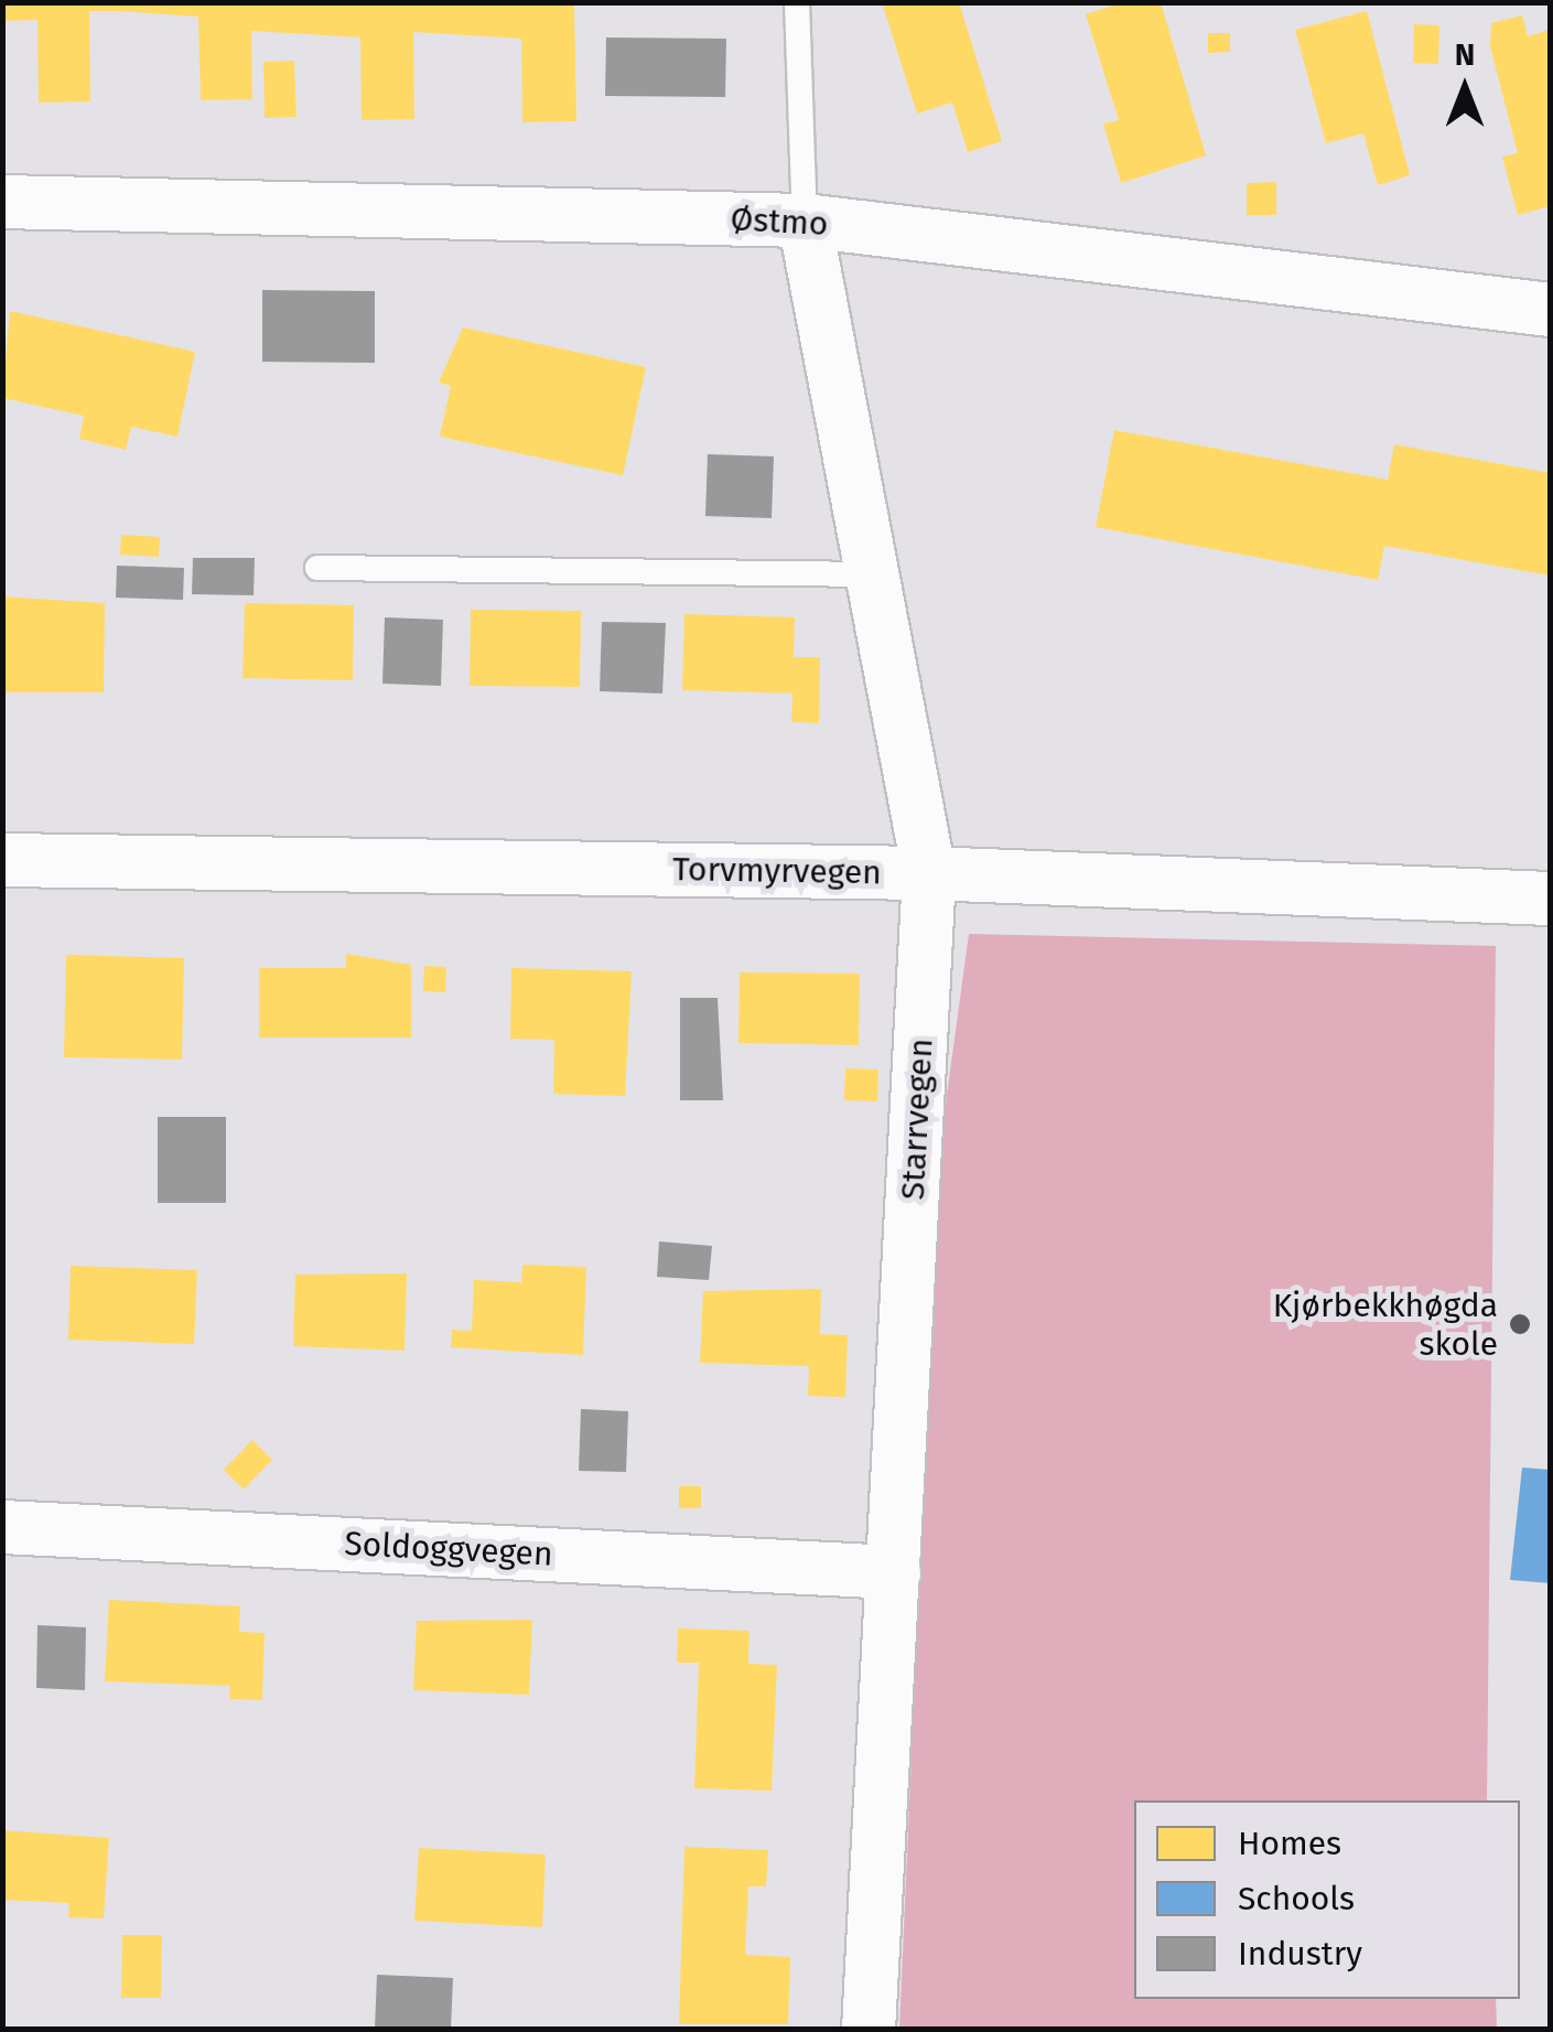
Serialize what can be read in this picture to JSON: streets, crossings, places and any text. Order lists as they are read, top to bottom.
{
  "streets": {
    "street": [
      "Østmo",
      "Torvmyrvegen",
      "Starrvegen",
      "Soldoggvegen"
    ]
  },
  "crossings": [
    ["Østmo", "Starrvegen"],
    ["Torvmyrvegen", "Starrvegen"],
    ["Starrvegen", "Soldoggvegen"]
  ],
  "places": ["Kjørbekkhøgda skole"],
  "legend": ["Homes", "Schools", "Industry"],
  "north": "top"
}
